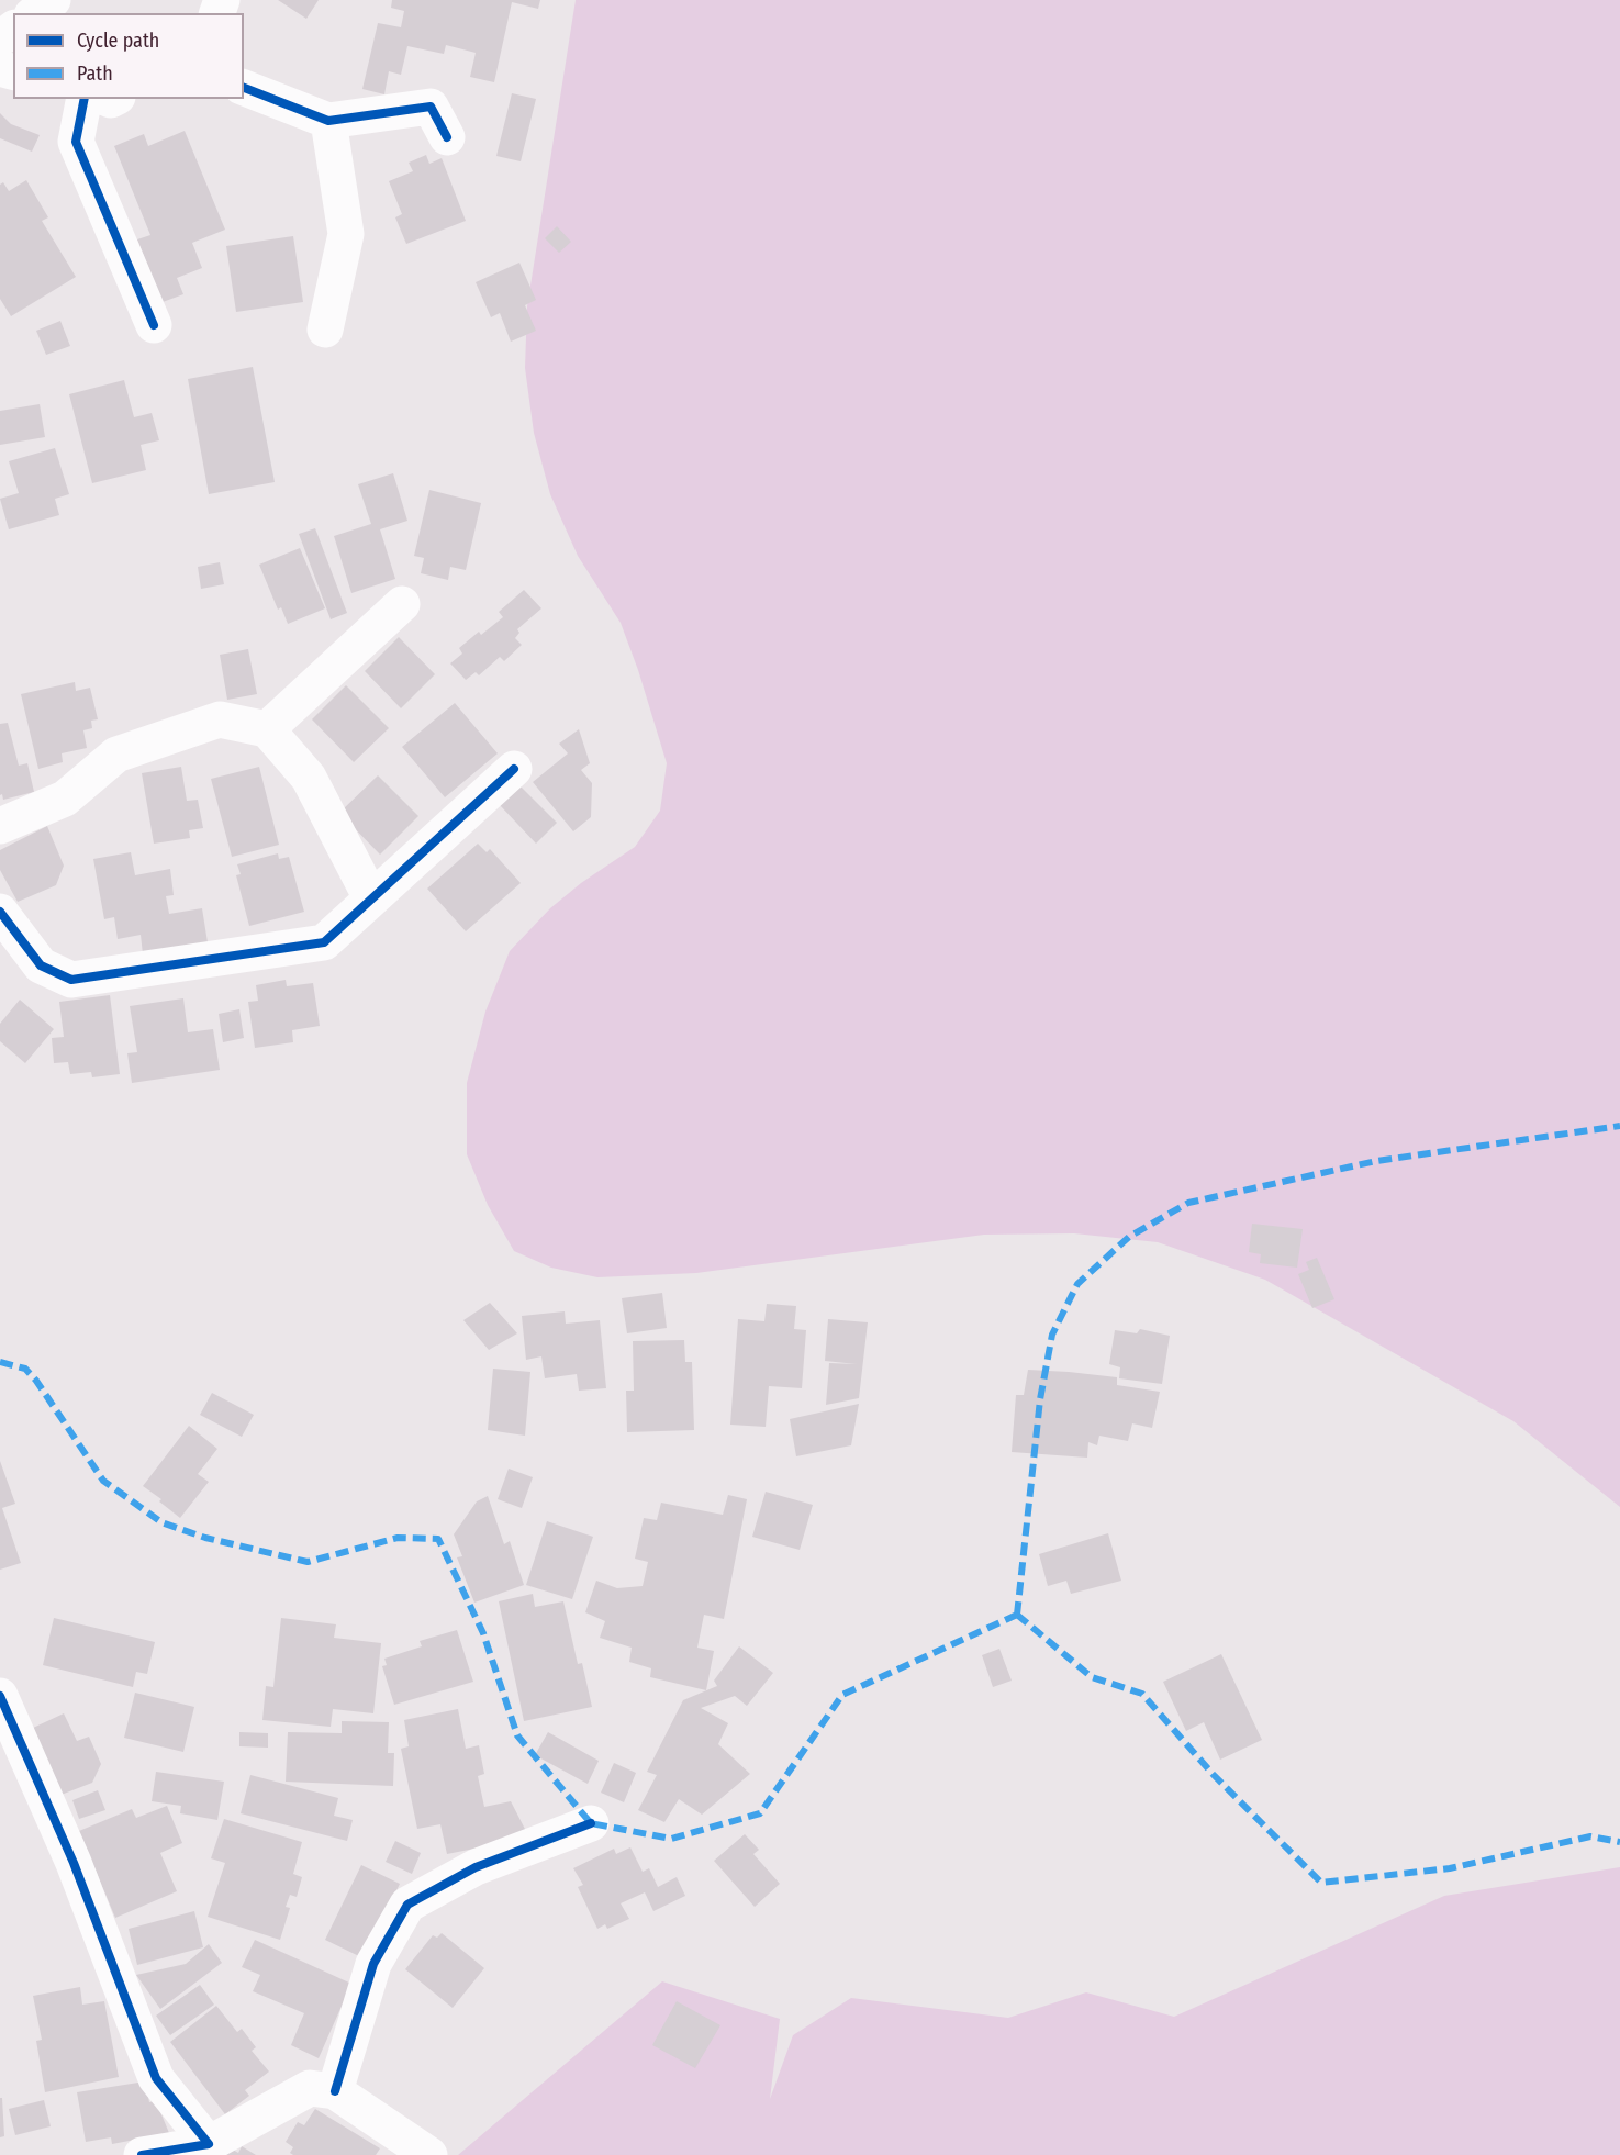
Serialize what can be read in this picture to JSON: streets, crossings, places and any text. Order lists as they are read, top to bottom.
{
  "legend": ["Cycle path", "Path"]
}
